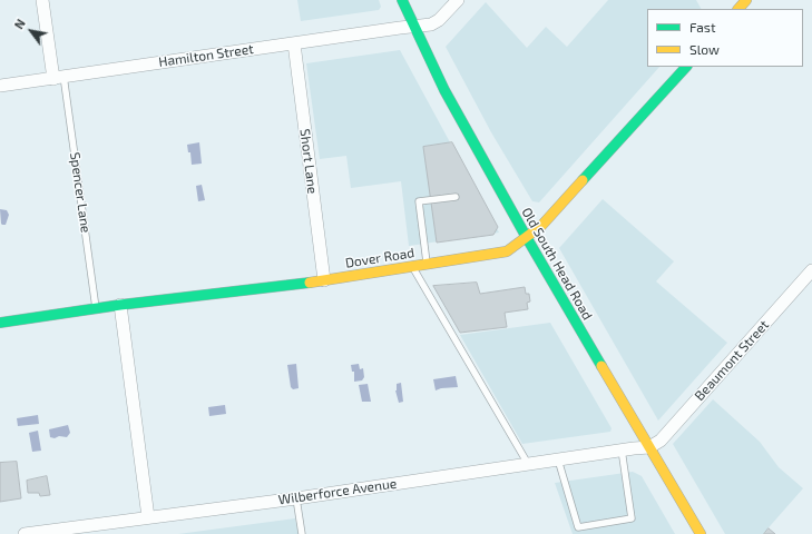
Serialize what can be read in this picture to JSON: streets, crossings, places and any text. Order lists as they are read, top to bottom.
{
  "streets": {
    "street": [
      "Hamilton Street",
      "Short Lane",
      "Dover Road",
      "Old South Head Road",
      "Beaumont Street",
      "Wilberforce Avenue"
    ],
    "lane": ["Spencer Lane"]
  },
  "crossings": [
    ["Hamilton Street", "Short Lane"],
    ["Hamilton Street", "Spencer Lane"],
    ["Hamilton Street", "Old South Head Road"],
    ["Short Lane", "Dover Road"],
    ["Spencer Lane", "Dover Road"],
    ["Dover Road", "Old South Head Road"],
    ["Old South Head Road", "Beaumont Street"],
    ["Old South Head Road", "Wilberforce Avenue"],
    ["Beaumont Street", "Wilberforce Avenue"]
  ],
  "legend": ["Fast", "Slow"],
  "north": "top left"
}
